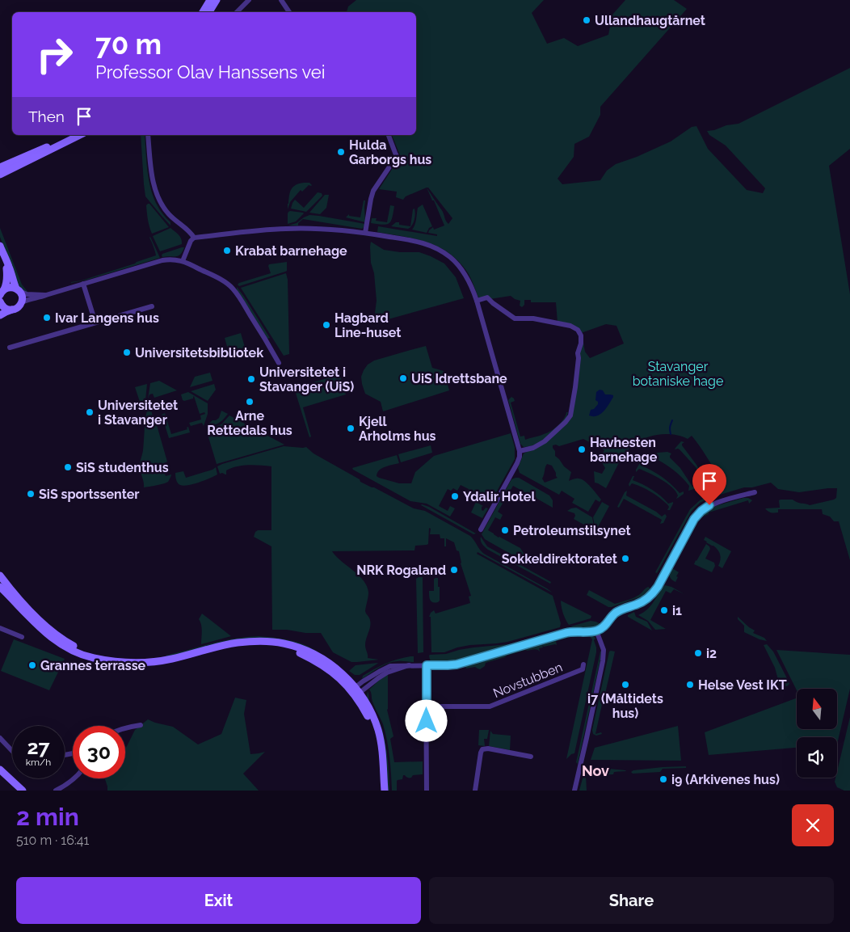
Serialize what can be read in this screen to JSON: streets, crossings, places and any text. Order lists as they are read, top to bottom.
{
  "streets": {
    "street": ["Novstubben"]
  },
  "districts": ["Nov"],
  "parks": ["Stavanger botaniske hage"],
  "places": [
    "Ullandhaugtårnet",
    "Hulda Garborgs hus",
    "Krabat barnehage",
    "Ivar Langens hus",
    "Hagbard Line-huset",
    "Universitetsbibliotek",
    "UiS Idrettsbane",
    "Universitetet i Stavanger (UiS)",
    "Arne Rettedals hus",
    "Universitetet i Stavanger",
    "Kjell Arholms hus",
    "Havhesten barnehage",
    "SiS studenthus",
    "SiS sportssenter",
    "Ydalir Hotel",
    "Petroleumstilsynet",
    "Sokkeldirektoratet",
    "NRK Rogaland",
    "i1",
    "i2",
    "Grannes terrasse",
    "i7 (Måltidets hus)",
    "Helse Vest IKT",
    "i9 (Arkivenes hus)"
  ],
  "north": "top",
  "page": {
    "turn": ["70 m", "Professor Olav Hanssens vei"],
    "then": "Then",
    "speed": "27 km/h",
    "limit": "30",
    "heading": ["2 min", "510 m · 16:41"],
    "buttons": ["Exit", "Share"]
  }
}
